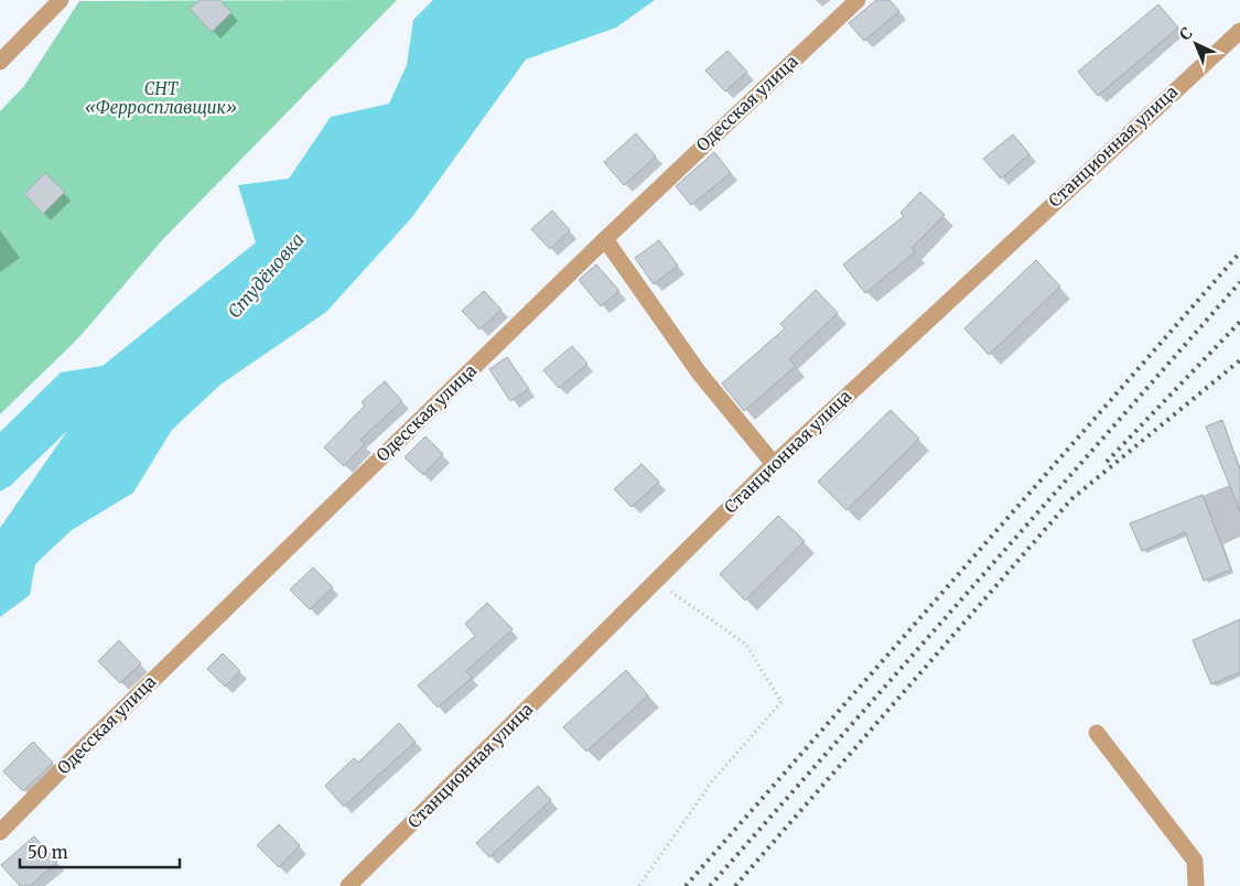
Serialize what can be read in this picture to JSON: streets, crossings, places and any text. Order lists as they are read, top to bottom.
{
  "streets": {
    "street": ["Одесская улица", "Станционная улица"]
  },
  "water": ["Студёновка"],
  "parks": ["СНТ «Ферросплавщик»"],
  "scale_bar": "50 m",
  "north": "top left"
}
